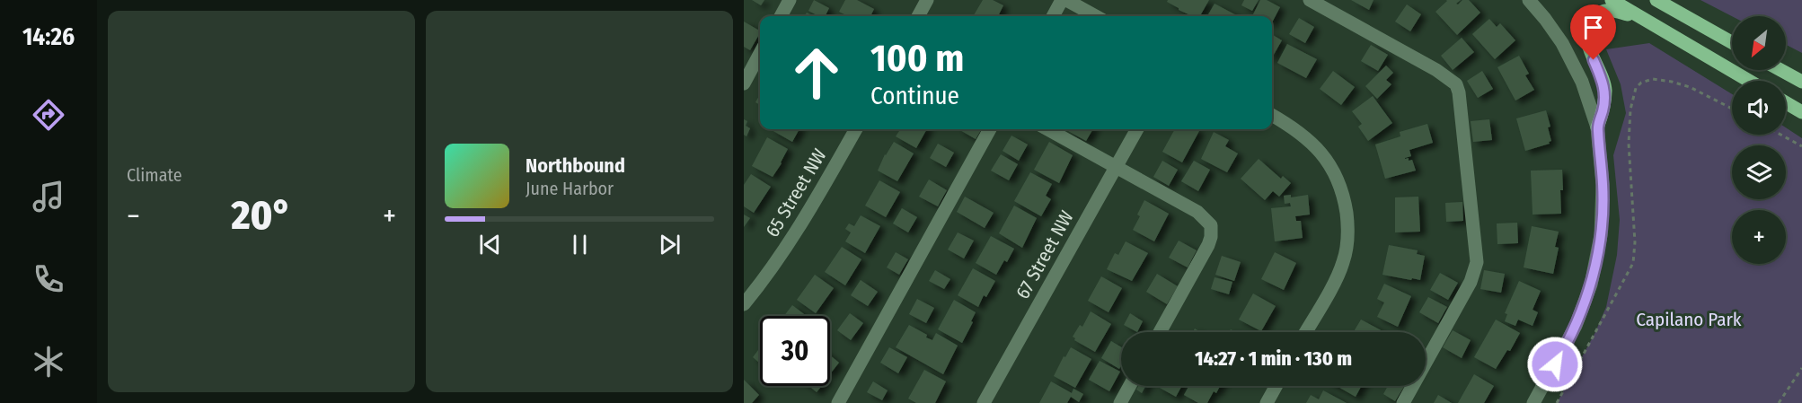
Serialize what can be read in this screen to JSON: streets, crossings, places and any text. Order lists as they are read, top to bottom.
{
  "streets": {
    "street": ["65 Street NW", "67 Street NW"]
  },
  "parks": ["Capilano Park"],
  "north": "bottom left",
  "page": {
    "tabs": "14:26",
    "tile": "Climate",
    "map_buttons": "+",
    "turn": ["100 m", "Continue"],
    "song": ["Northbound", "June Harbor"],
    "heat": ["−", "20°", "+"],
    "limit": "30",
    "trip": "14:27 · 1 min · 130 m"
  }
}
